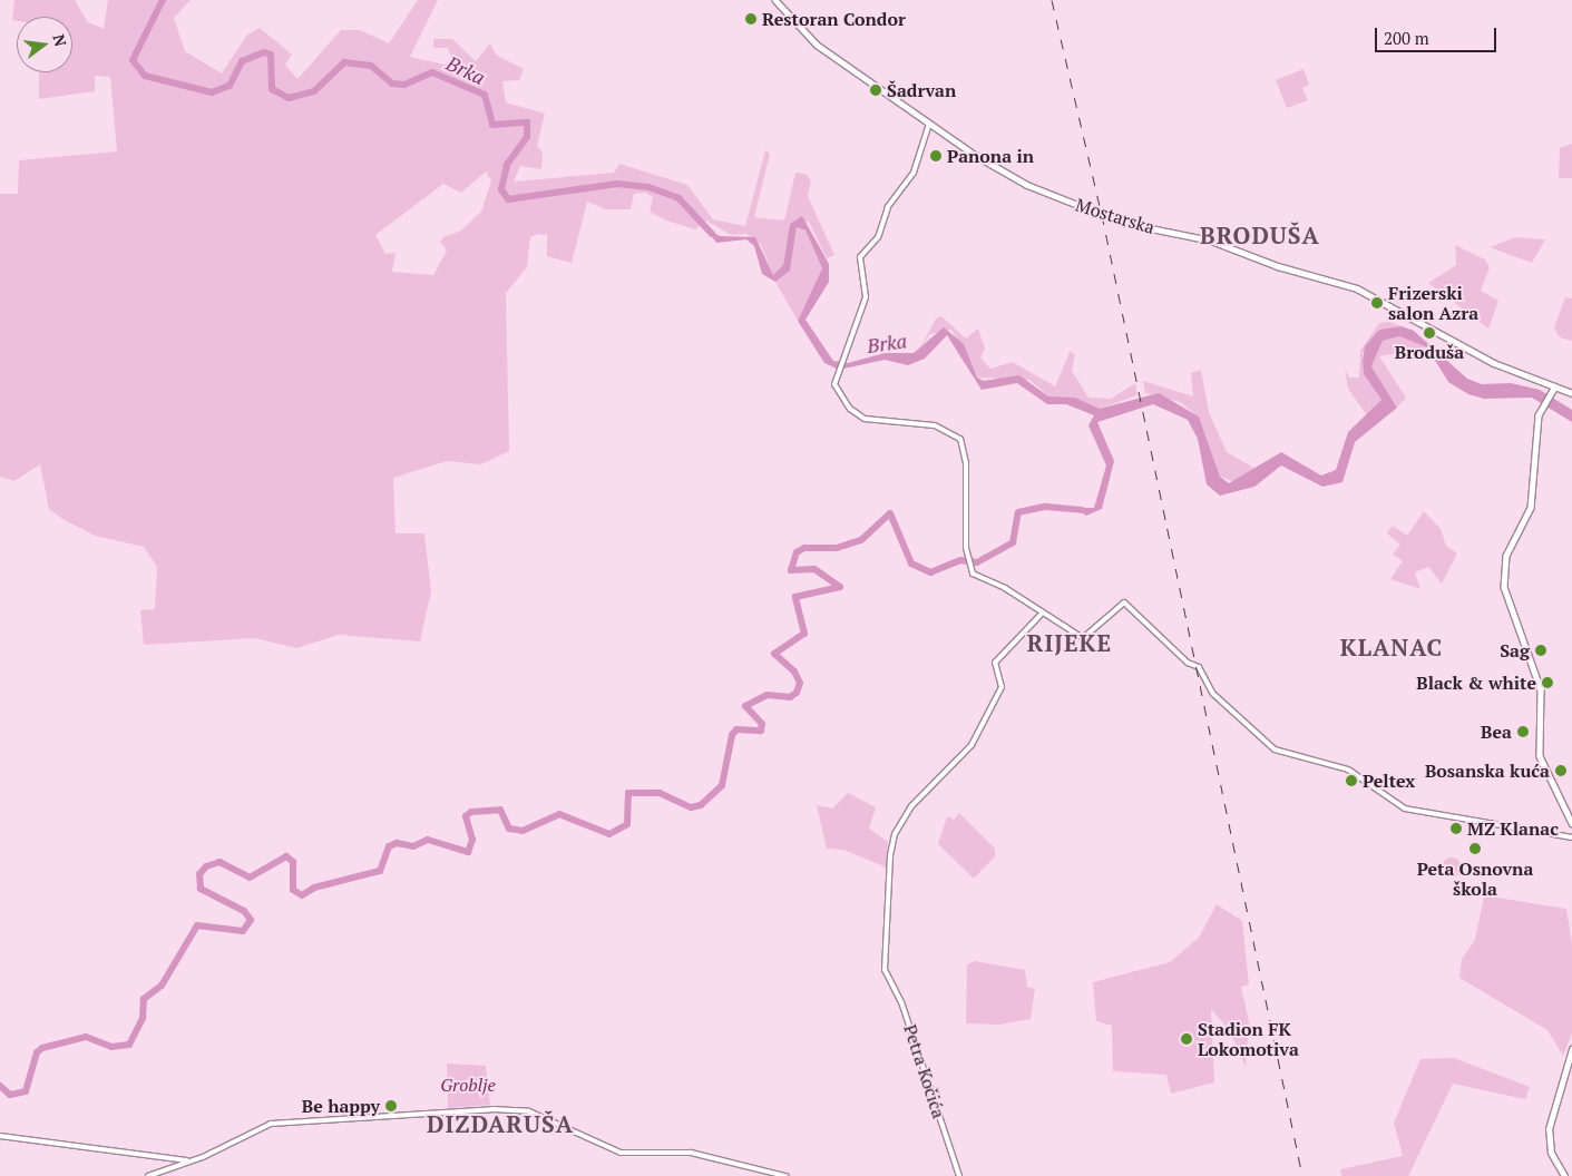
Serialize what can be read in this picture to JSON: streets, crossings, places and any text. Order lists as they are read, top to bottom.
{
  "streets": {
    "main road": ["Mostarska"],
    "street": ["Petra Kočića"]
  },
  "districts": [
    "BRODUŠA",
    "RIJEKE",
    "KLANAC",
    "DIZDARUŠA"
  ],
  "water": ["Brka"],
  "parks": ["Groblje"],
  "places": [
    "Restoran Condor",
    "Šadrvan",
    "Panona in",
    "Frizerski salon Azra",
    "Broduša",
    "Sag",
    "Black & white",
    "Bea",
    "Bosanska kuća",
    "Peltex",
    "MZ Klanac",
    "Peta Osnovna škola",
    "Stadion FK Lokomotiva",
    "Be happy"
  ],
  "scale_bar": "200 m",
  "north": "right"
}
